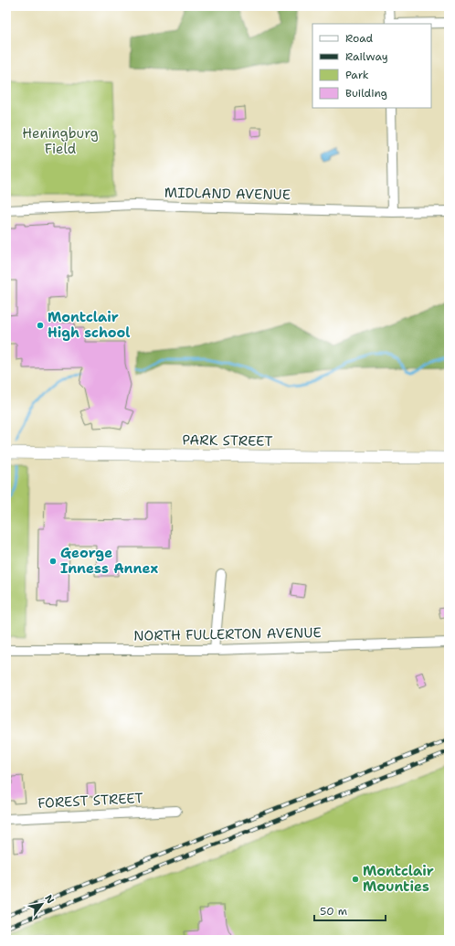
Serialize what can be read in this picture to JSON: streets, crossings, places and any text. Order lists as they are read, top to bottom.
{
  "streets": {
    "street": [
      "MIDLAND AVENUE",
      "PARK STREET",
      "NORTH FULLERTON AVENUE",
      "FOREST STREET"
    ]
  },
  "parks": ["Heningburg Field"],
  "places": ["Montclair High school", "George Inness Annex", "Montclair Mounties"],
  "legend": [
    "Road",
    "Railway",
    "Park",
    "Building"
  ],
  "scale_bar": "50 m",
  "north": "top right"
}
